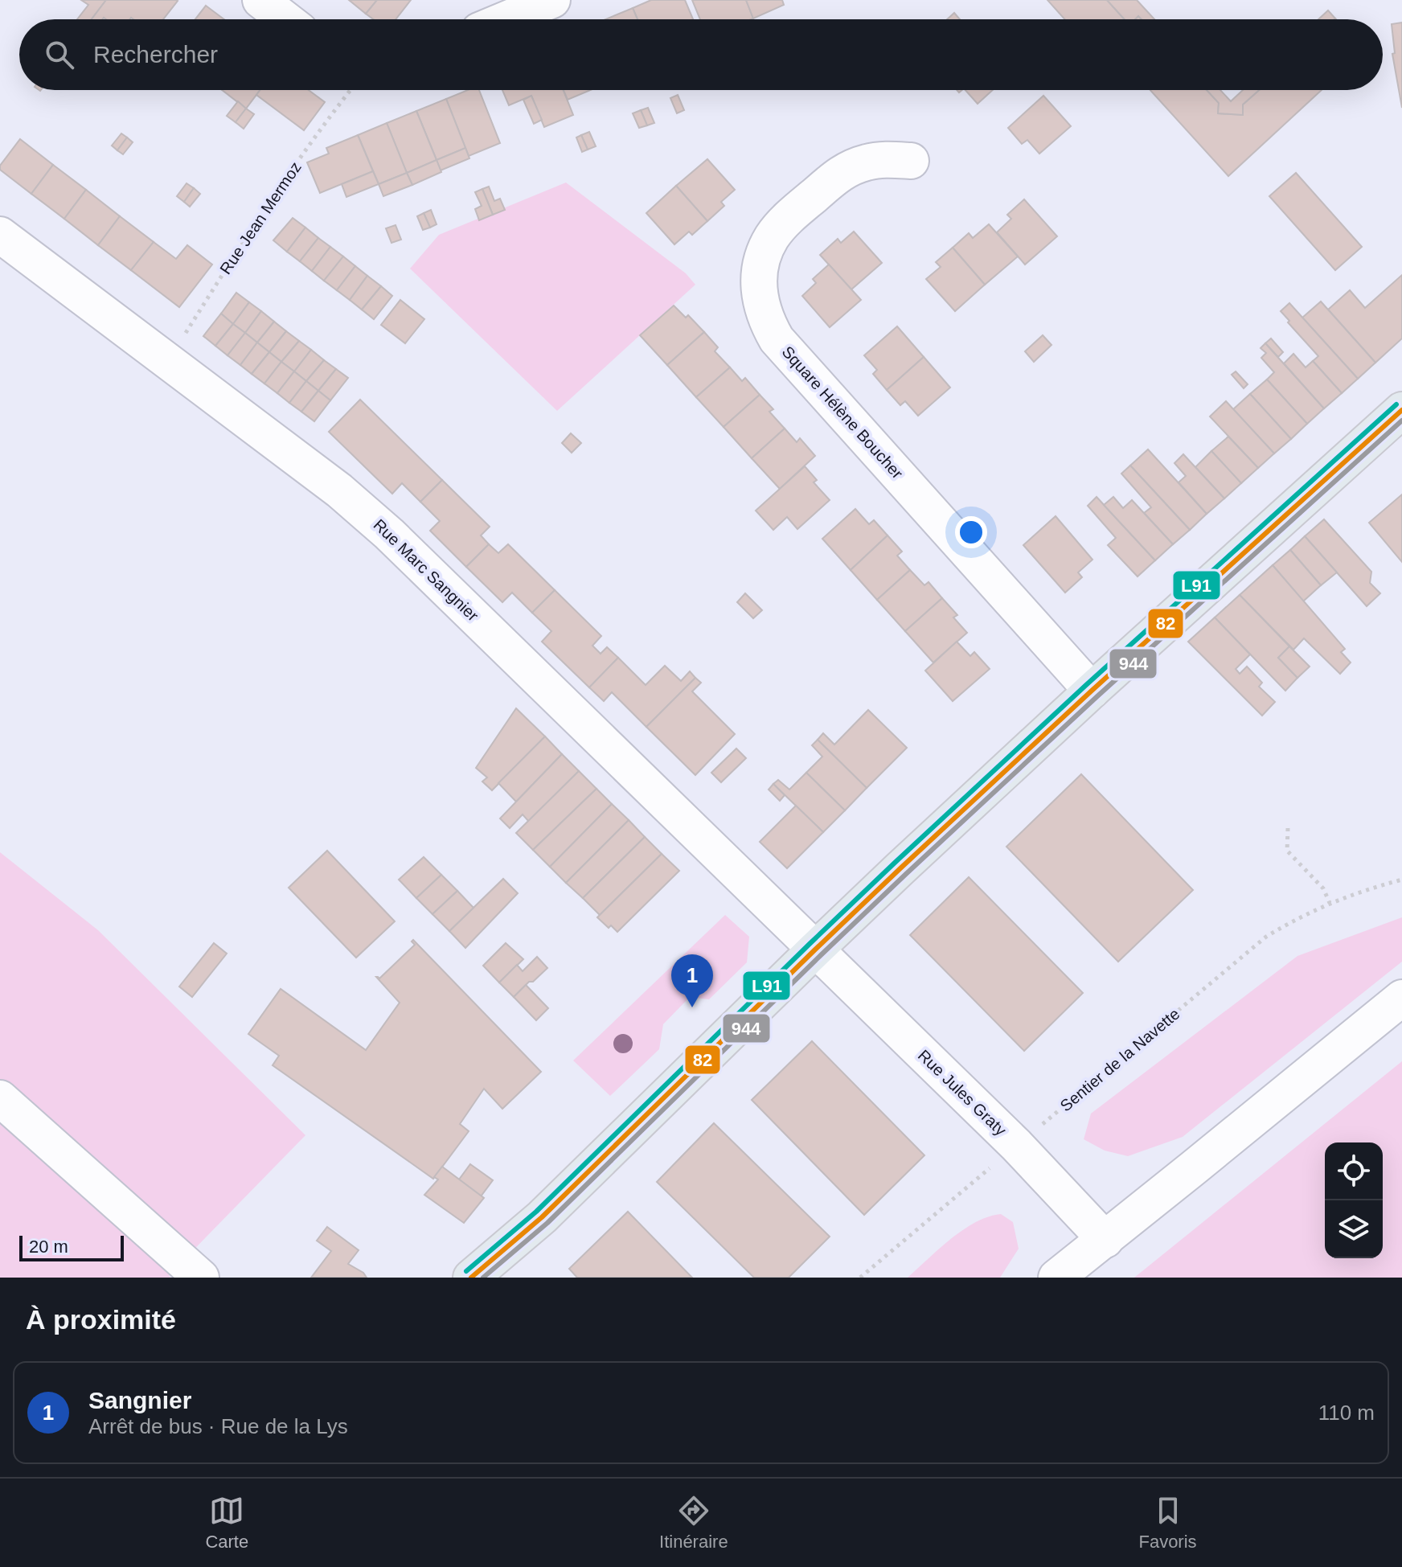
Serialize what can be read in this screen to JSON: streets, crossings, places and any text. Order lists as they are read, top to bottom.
{
  "streets": {
    "street": ["Square Hélène Boucher", "Rue Marc Sangnier", "Rue Jules Graty"],
    "path": ["Rue Jean Mermoz", "Sentier de la Navette"]
  },
  "crossings": [
    ["Rue Jean Mermoz", "Rue Marc Sangnier"],
    ["Rue Marc Sangnier", "Rue Jules Graty"],
    ["Sentier de la Navette", "Rue Jules Graty"]
  ],
  "lines": ["transit line L91", "transit line 82", "transit line 944"],
  "scale_bar": "20 m",
  "page": {
    "search": "Rechercher",
    "pins": "1",
    "scale": "20 m",
    "heading": "À proximité",
    "list": [
      {
        "mark": "1",
        "name": "Sangnier",
        "note": "Arrêt de bus · Rue de la Lys",
        "value": "110 m"
      }
    ],
    "nav": ["Carte", "Itinéraire", "Favoris"]
  }
}
